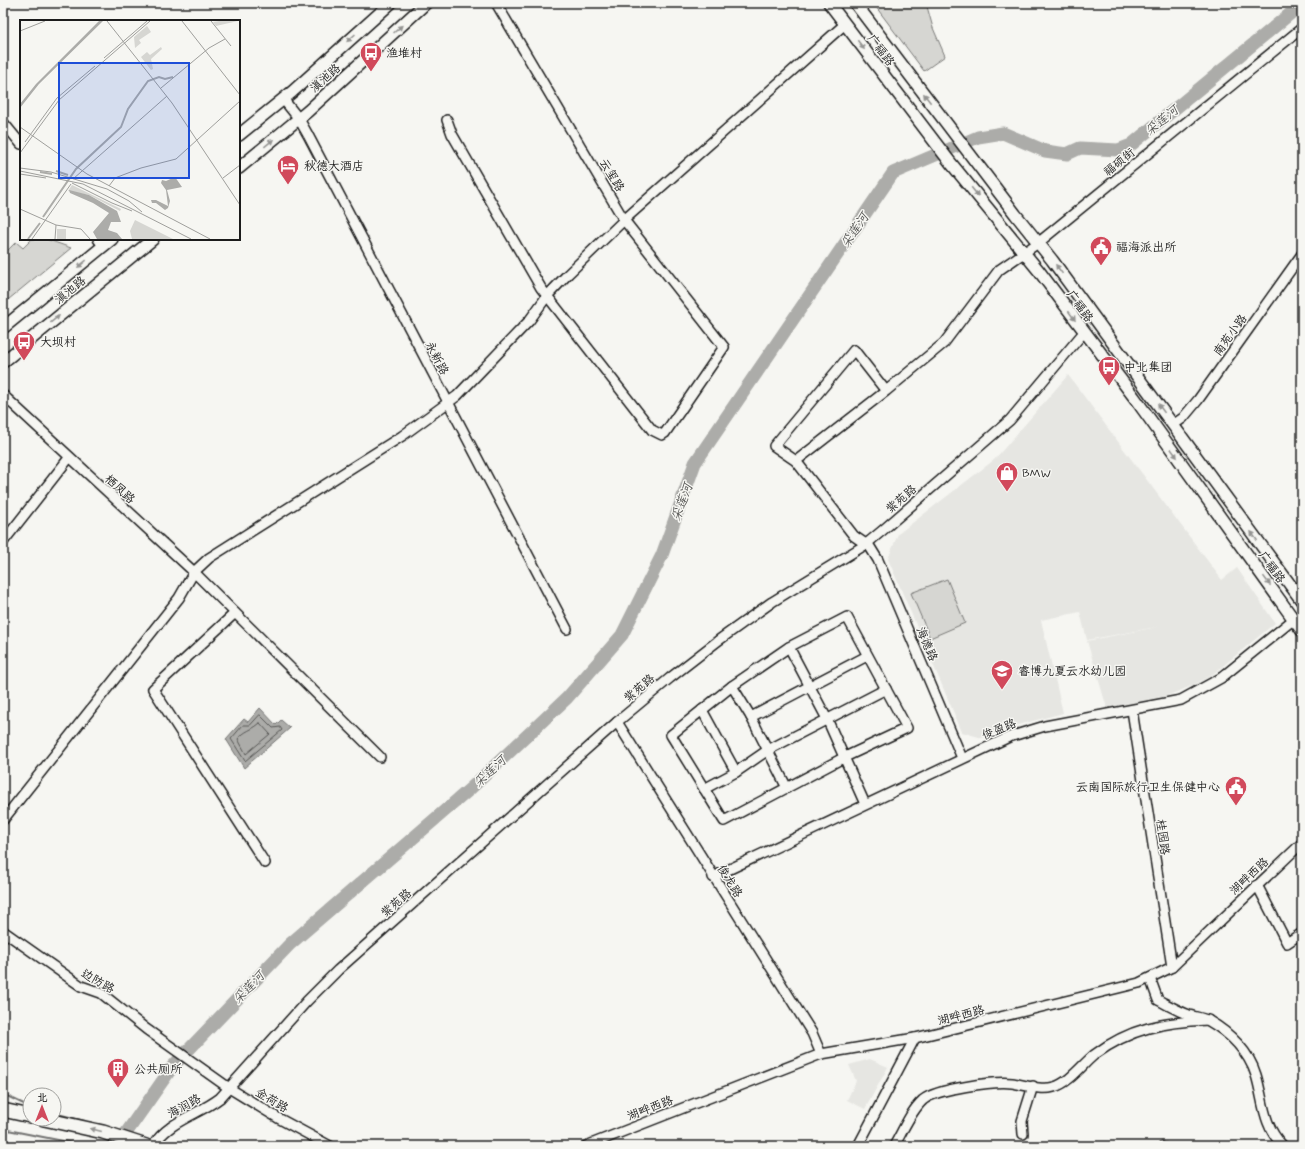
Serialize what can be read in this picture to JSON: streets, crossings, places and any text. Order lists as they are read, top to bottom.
{
  "streets": {
    "main road": ["广福路", "滇池路"],
    "street": [
      "福硕街",
      "云玺路",
      "南苑小路",
      "永新路",
      "栖凤路",
      "紫苑路",
      "海德路",
      "俊盈路",
      "桂园路",
      "湖畔西路",
      "俊龙路",
      "边防路",
      "金荷路",
      "海润路"
    ]
  },
  "crossings": [
    ["广福路", "福硕街"],
    ["广福路", "南苑小路"],
    ["广福路", "紫苑路"],
    ["广福路", "俊盈路"],
    ["滇池路", "永新路"],
    ["福硕街", "海德路"],
    ["紫苑路", "海德路"],
    ["紫苑路", "俊龙路"],
    ["紫苑路", "金荷路"],
    ["紫苑路", "海润路"],
    ["海德路", "俊盈路"],
    ["俊盈路", "桂园路"],
    ["俊盈路", "俊龙路"],
    ["桂园路", "湖畔西路"],
    ["湖畔西路", "俊龙路"],
    ["边防路", "金荷路"],
    ["金荷路", "海润路"]
  ],
  "water": ["采莲河"],
  "places": {
    "bus stop": ["渔堆村", "大坝村", "中北集团"],
    "hotel": ["秋德大酒店"],
    "public building": ["福海派出所", "云南国际旅行卫生保健中心"],
    "shop": ["BMW"],
    "school or university": ["睿博九夏云水幼儿园"],
    "building": ["公共厕所"]
  },
  "north": "top"
}
